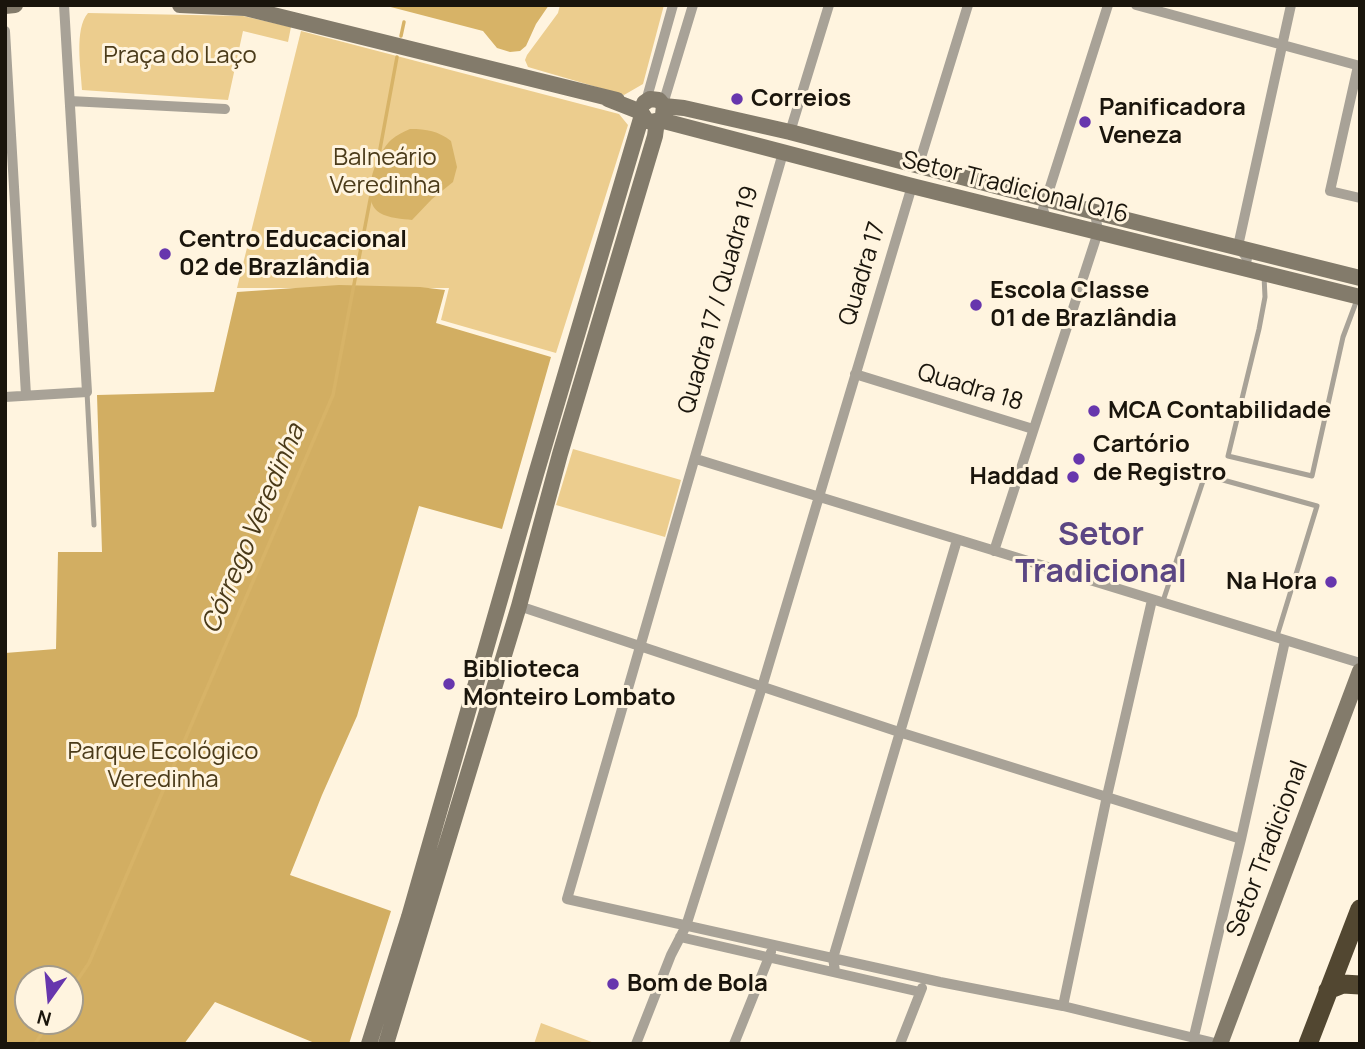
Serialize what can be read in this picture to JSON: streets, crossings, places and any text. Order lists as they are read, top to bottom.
{
  "streets": {
    "street": [
      "Setor Tradicional Q16",
      "Quadra 17",
      "Quadra 17 / Quadra 19",
      "Quadra 18",
      "Setor Tradicional"
    ]
  },
  "crossings": [
    ["Setor Tradicional Q16", "Quadra 17"],
    ["Setor Tradicional Q16", "Quadra 17 / Quadra 19"],
    ["Quadra 17", "Quadra 17 / Quadra 19"],
    ["Quadra 17", "Quadra 18"]
  ],
  "districts": ["Setor Tradicional"],
  "water": ["Córrego Veredinha"],
  "parks": ["Praça do Laço", "Balneário Veredinha", "Parque Ecológico Veredinha"],
  "places": [
    "Correios",
    "Panificadora Veneza",
    "Centro Educacional 02 de Brazlândia",
    "Escola Classe 01 de Brazlândia",
    "MCA Contabilidade",
    "Cartório de Registro",
    "Haddad",
    "Na Hora",
    "Biblioteca Monteiro Lombato",
    "Bom de Bola"
  ],
  "north": "bottom"
}
